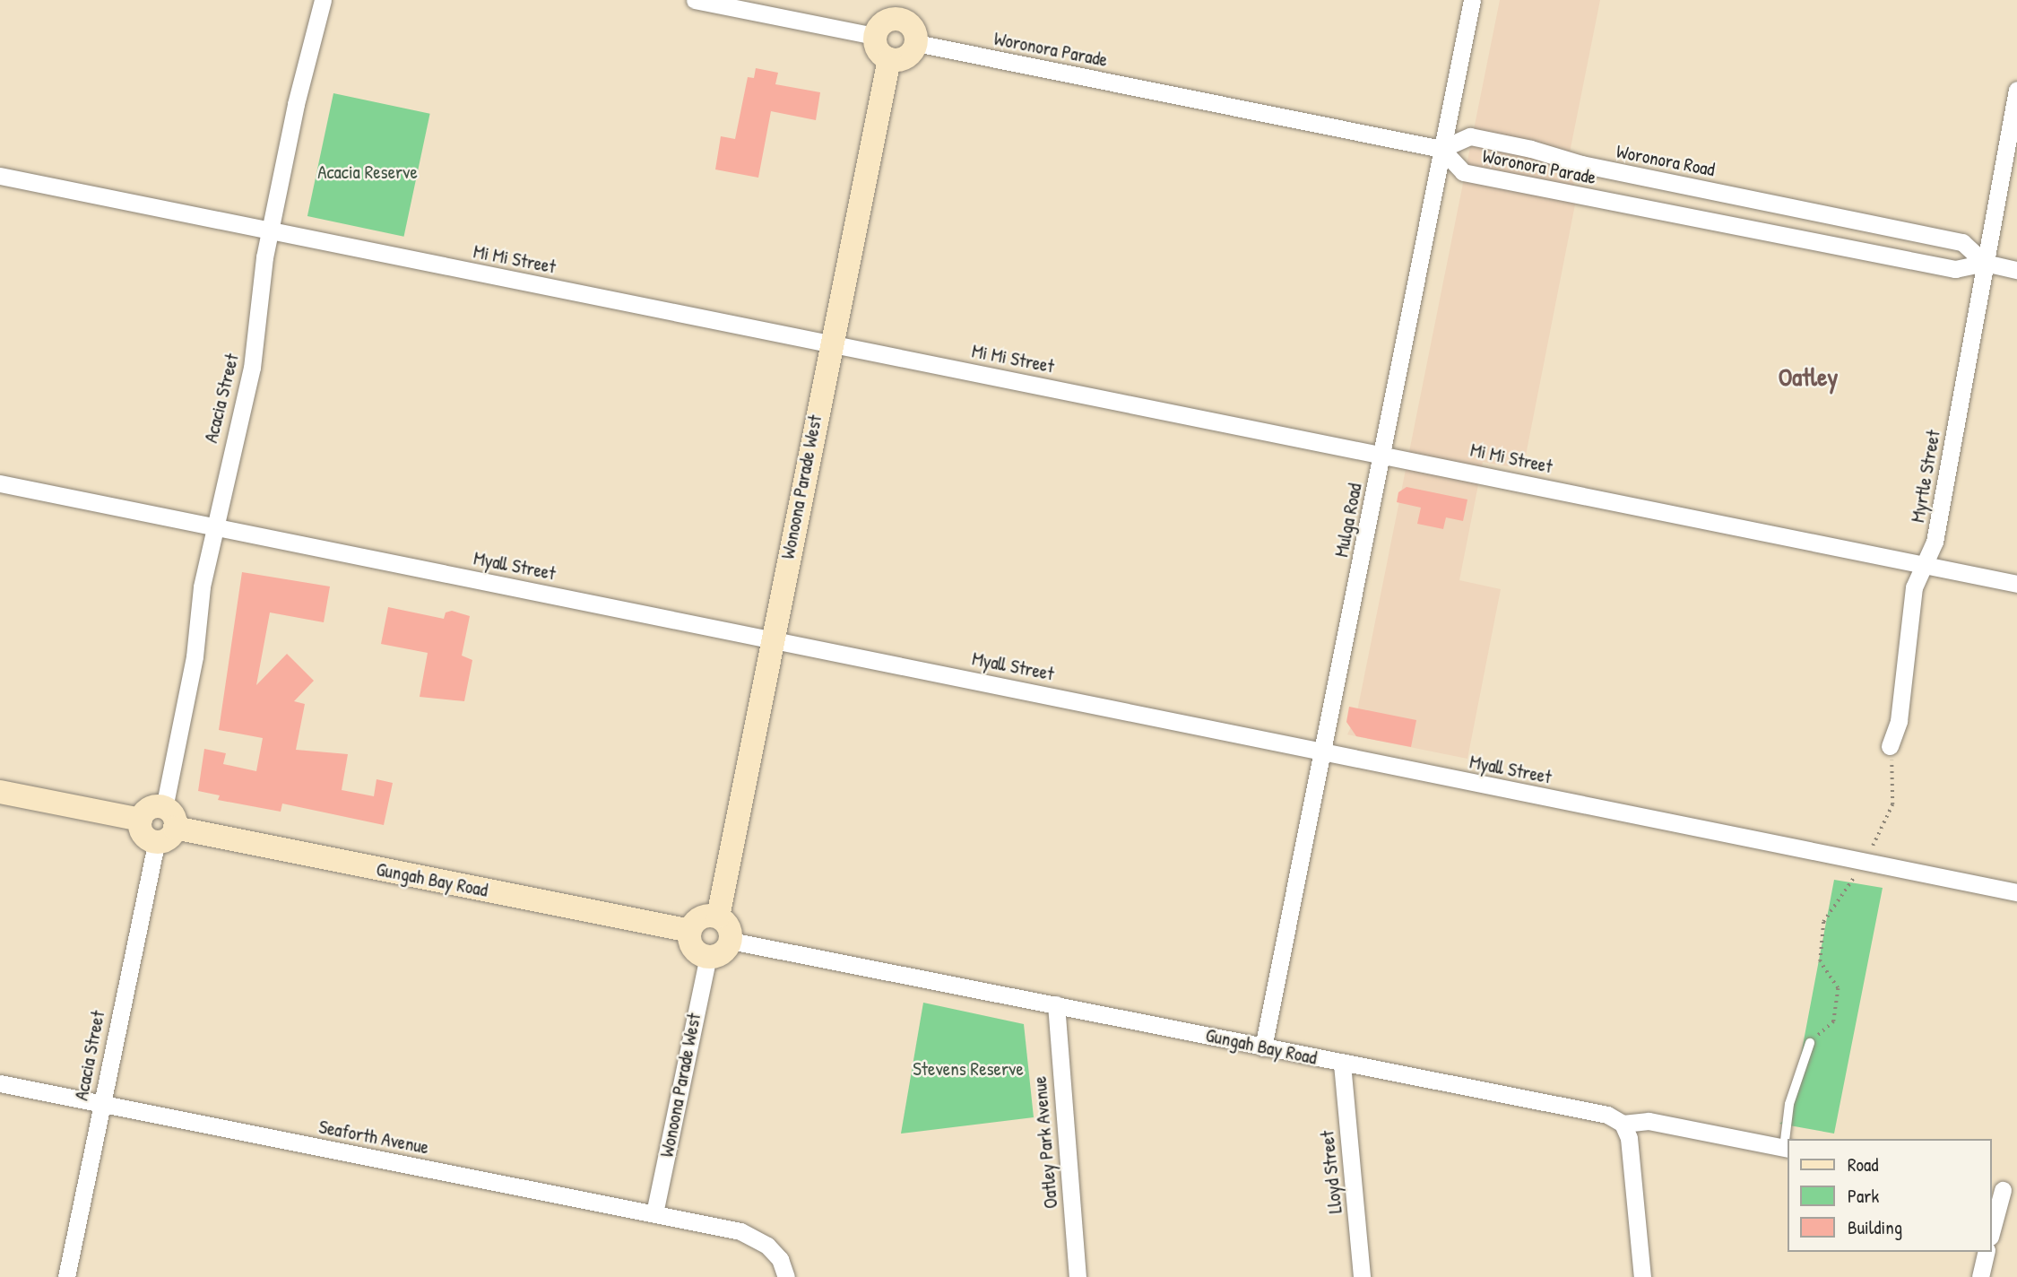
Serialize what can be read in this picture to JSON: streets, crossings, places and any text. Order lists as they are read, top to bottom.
{
  "streets": {
    "street": [
      "Woronora Parade",
      "Woronora Road",
      "Mi Mi Street",
      "Acacia Street",
      "Myrtle Street",
      "Wonoona Parade West",
      "Mulga Road",
      "Myall Street",
      "Gungah Bay Road",
      "Seaforth Avenue",
      "Oatley Park Avenue",
      "Lloyd Street"
    ]
  },
  "crossings": [
    ["Woronora Parade", "Woronora Road"],
    ["Woronora Parade", "Myrtle Street"],
    ["Woronora Parade", "Wonoona Parade West"],
    ["Woronora Parade", "Mulga Road"],
    ["Woronora Road", "Myrtle Street"],
    ["Woronora Road", "Mulga Road"],
    ["Mi Mi Street", "Acacia Street"],
    ["Mi Mi Street", "Myrtle Street"],
    ["Mi Mi Street", "Wonoona Parade West"],
    ["Mi Mi Street", "Mulga Road"],
    ["Acacia Street", "Myall Street"],
    ["Acacia Street", "Gungah Bay Road"],
    ["Acacia Street", "Seaforth Avenue"],
    ["Wonoona Parade West", "Myall Street"],
    ["Wonoona Parade West", "Gungah Bay Road"],
    ["Wonoona Parade West", "Seaforth Avenue"],
    ["Mulga Road", "Myall Street"],
    ["Mulga Road", "Gungah Bay Road"],
    ["Gungah Bay Road", "Oatley Park Avenue"],
    ["Gungah Bay Road", "Lloyd Street"]
  ],
  "districts": ["Oatley"],
  "parks": ["Acacia Reserve", "Stevens Reserve"],
  "legend": ["Road", "Park", "Building"]
}
